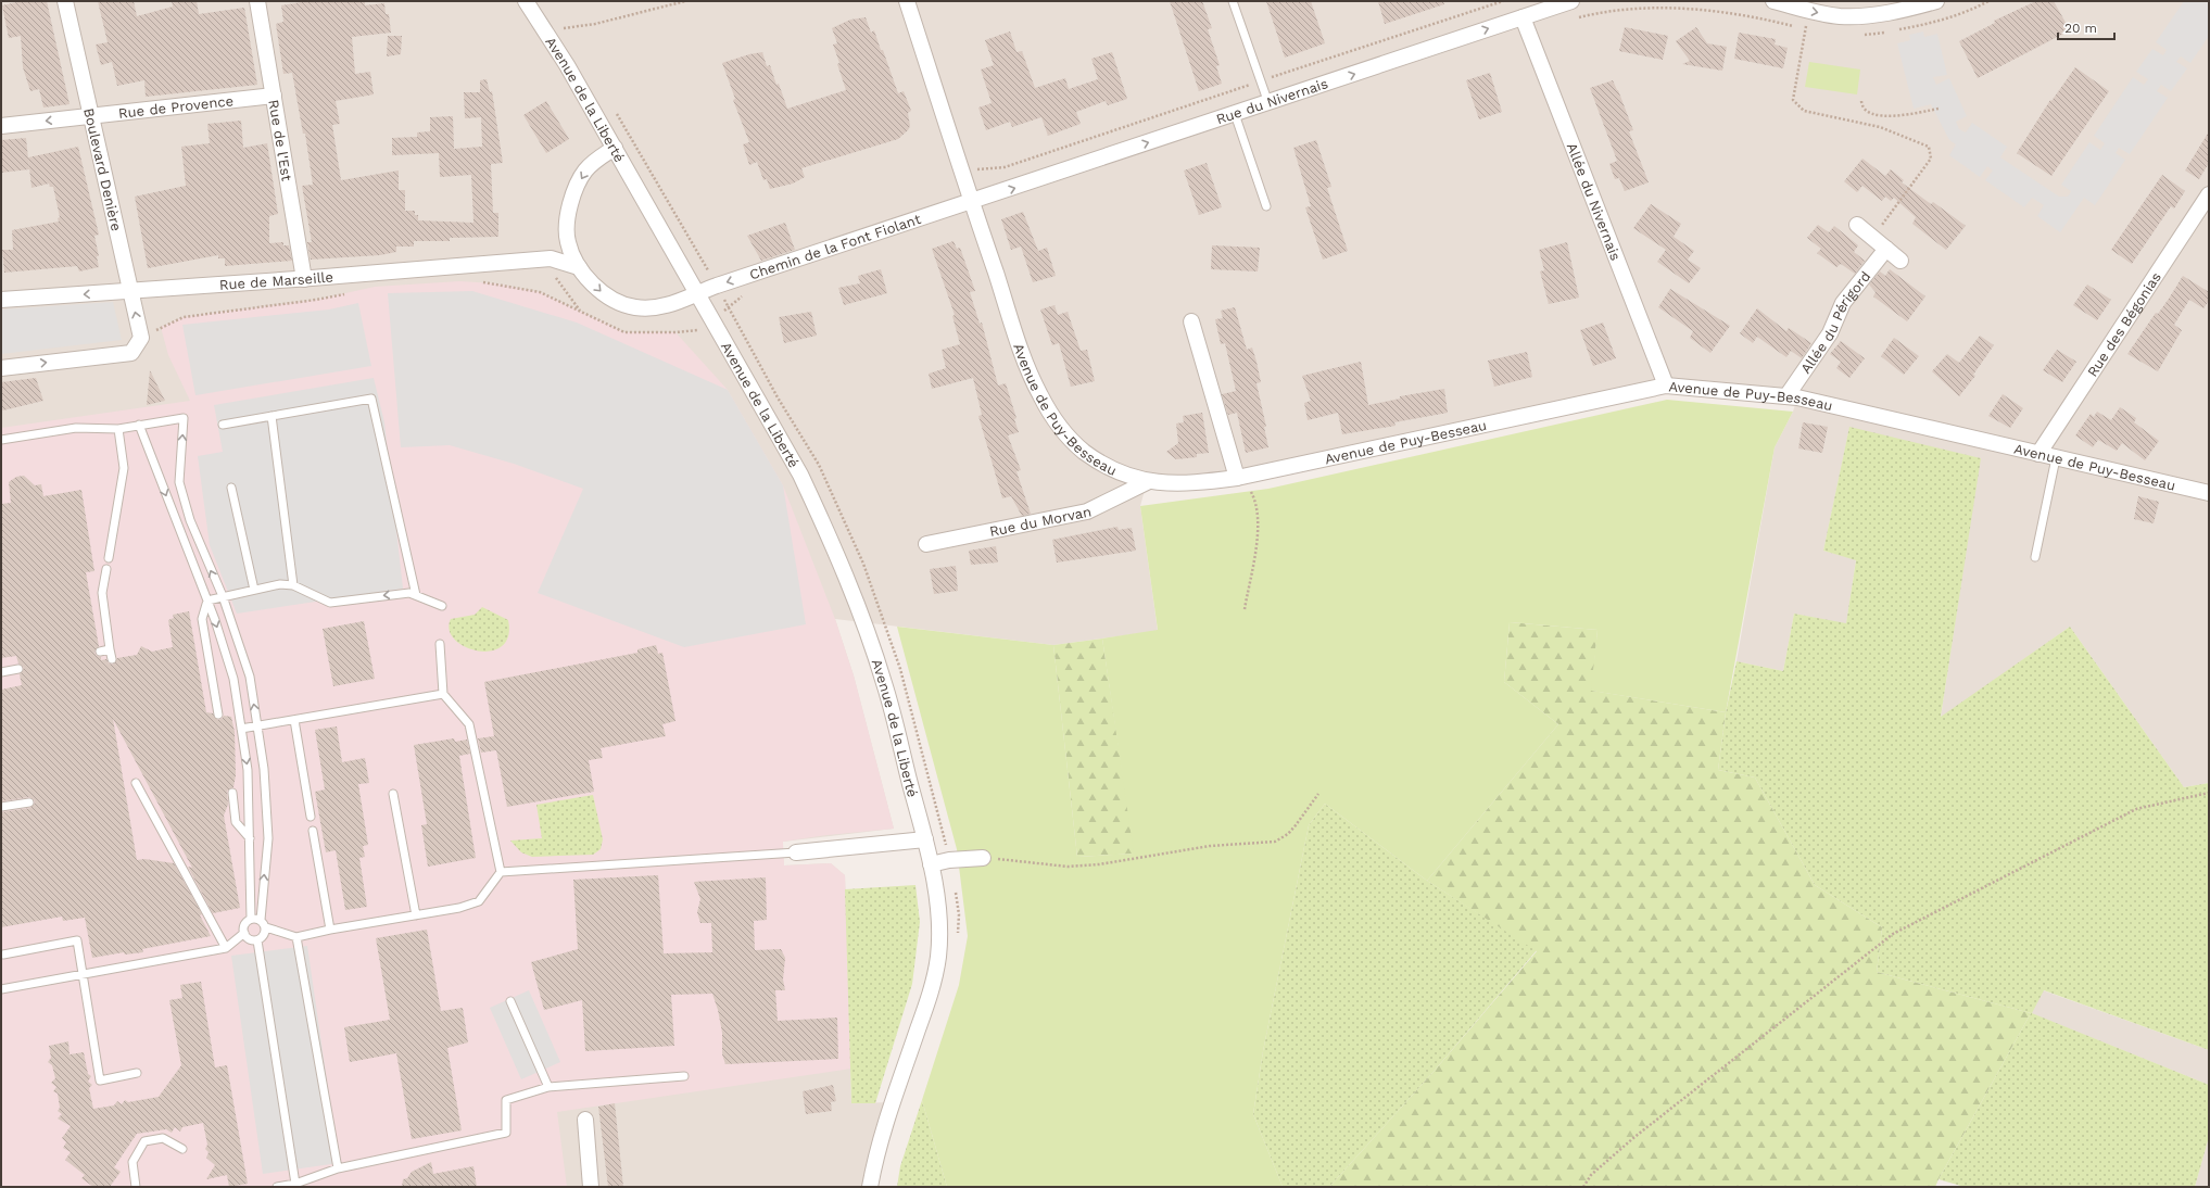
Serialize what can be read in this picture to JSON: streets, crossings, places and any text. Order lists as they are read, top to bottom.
{
  "streets": {
    "street": [
      "Avenue de la Liberté",
      "Rue du Nivernais",
      "Rue de Provence",
      "Rue de l'Est",
      "Boulevard Denière",
      "Allée du Nivernais",
      "Chemin de la Font Fiolant",
      "Rue de Marseille",
      "Allée du Périgord",
      "Rue des Bégonias",
      "Avenue de Puy-Besseau",
      "Rue du Morvan"
    ]
  },
  "crossings": [
    ["Avenue de la Liberté", "Chemin de la Font Fiolant"],
    ["Rue du Nivernais", "Allée du Nivernais"],
    ["Rue du Nivernais", "Chemin de la Font Fiolant"],
    ["Rue du Nivernais", "Avenue de Puy-Besseau"],
    ["Rue de Provence", "Rue de l'Est"],
    ["Rue de Provence", "Boulevard Denière"],
    ["Rue de l'Est", "Rue de Marseille"],
    ["Boulevard Denière", "Rue de Marseille"],
    ["Allée du Nivernais", "Avenue de Puy-Besseau"],
    ["Chemin de la Font Fiolant", "Rue de Marseille"],
    ["Chemin de la Font Fiolant", "Avenue de Puy-Besseau"],
    ["Allée du Périgord", "Avenue de Puy-Besseau"],
    ["Rue des Bégonias", "Avenue de Puy-Besseau"],
    ["Avenue de Puy-Besseau", "Rue du Morvan"]
  ],
  "one_way": ["Rue du Nivernais"],
  "scale_bar": "20 m"
}
